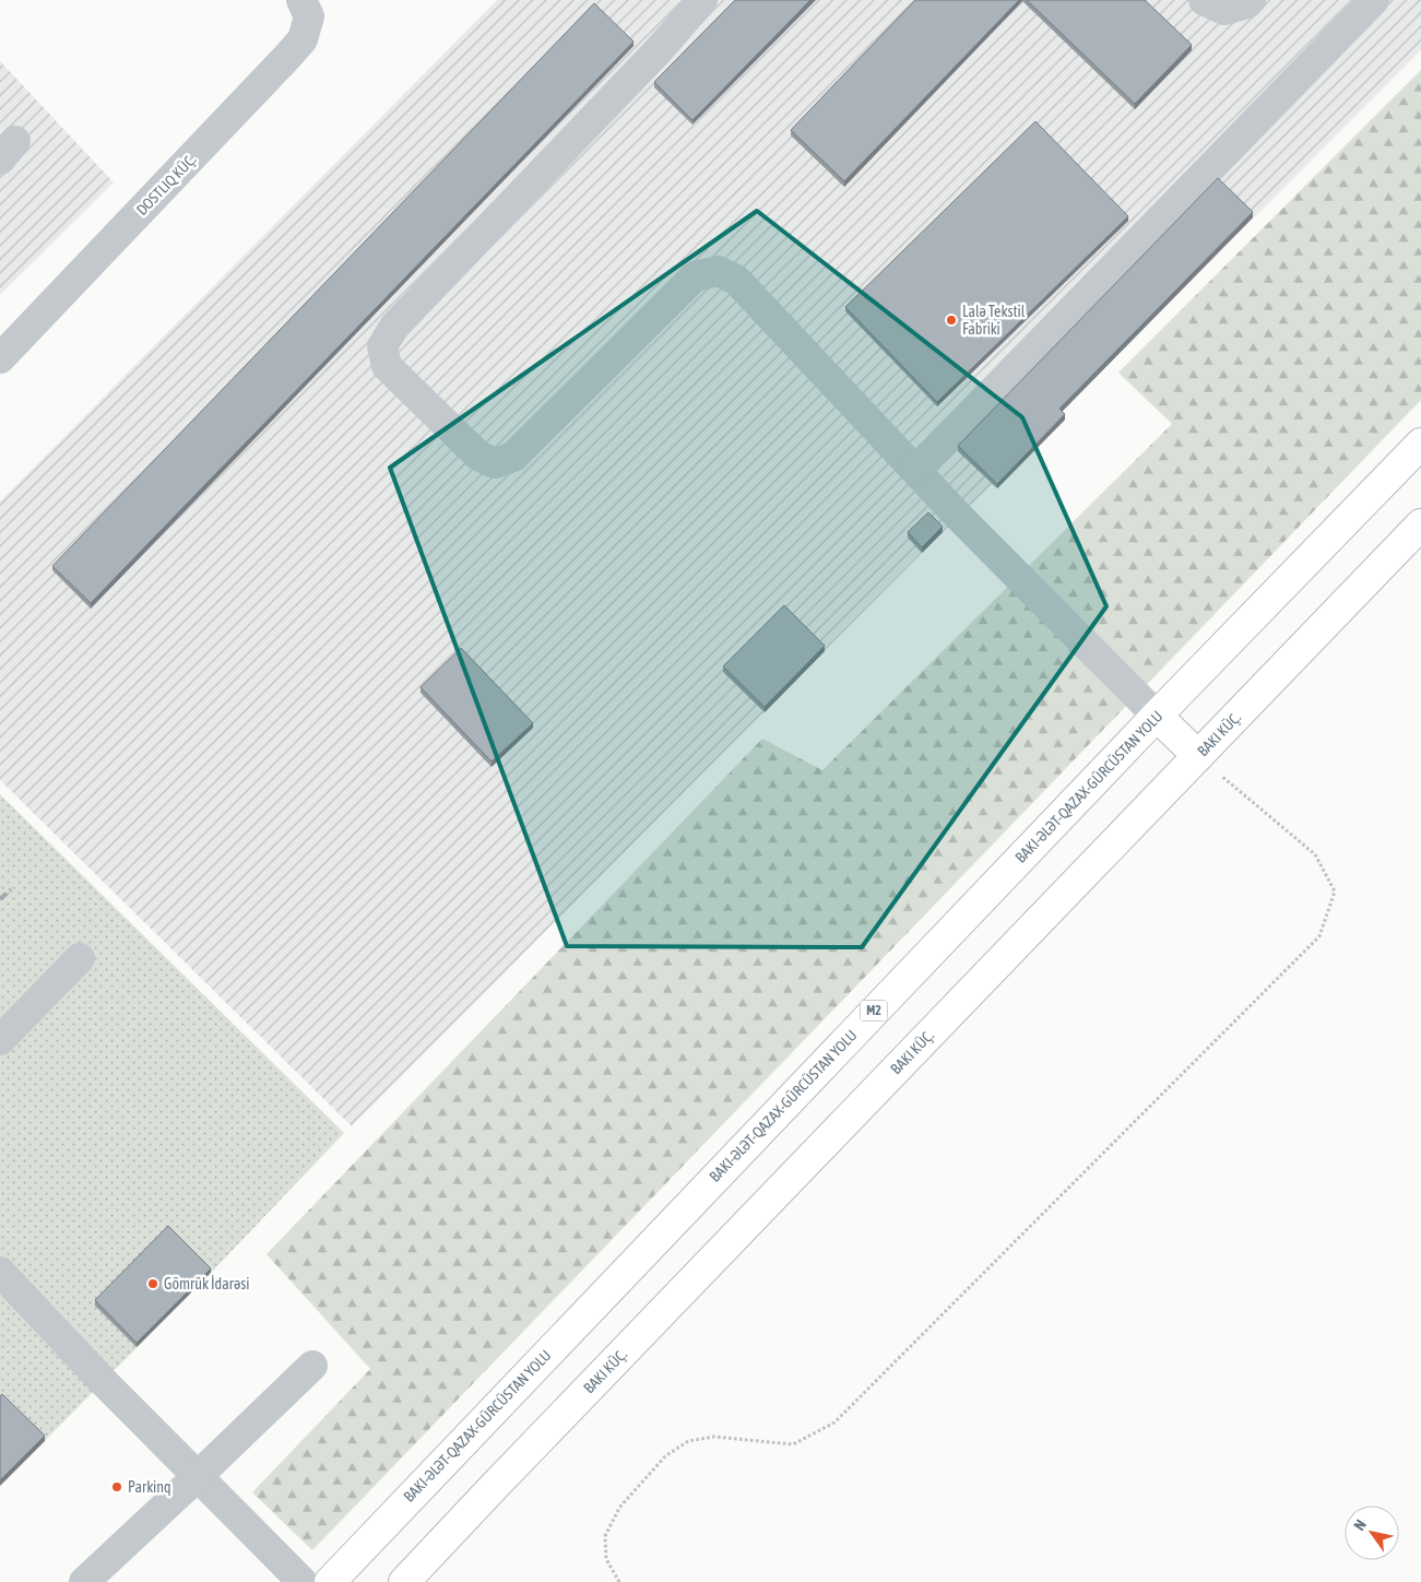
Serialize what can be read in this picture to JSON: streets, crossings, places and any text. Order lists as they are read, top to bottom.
{
  "streets": {
    "highway": ["M2"],
    "street": ["DOSTLIQ KÜÇ."]
  },
  "places": ["Lalə Tekstil Fabriki", "Gömrük İdarəsi", "Parkinq"],
  "north": "top left"
}
